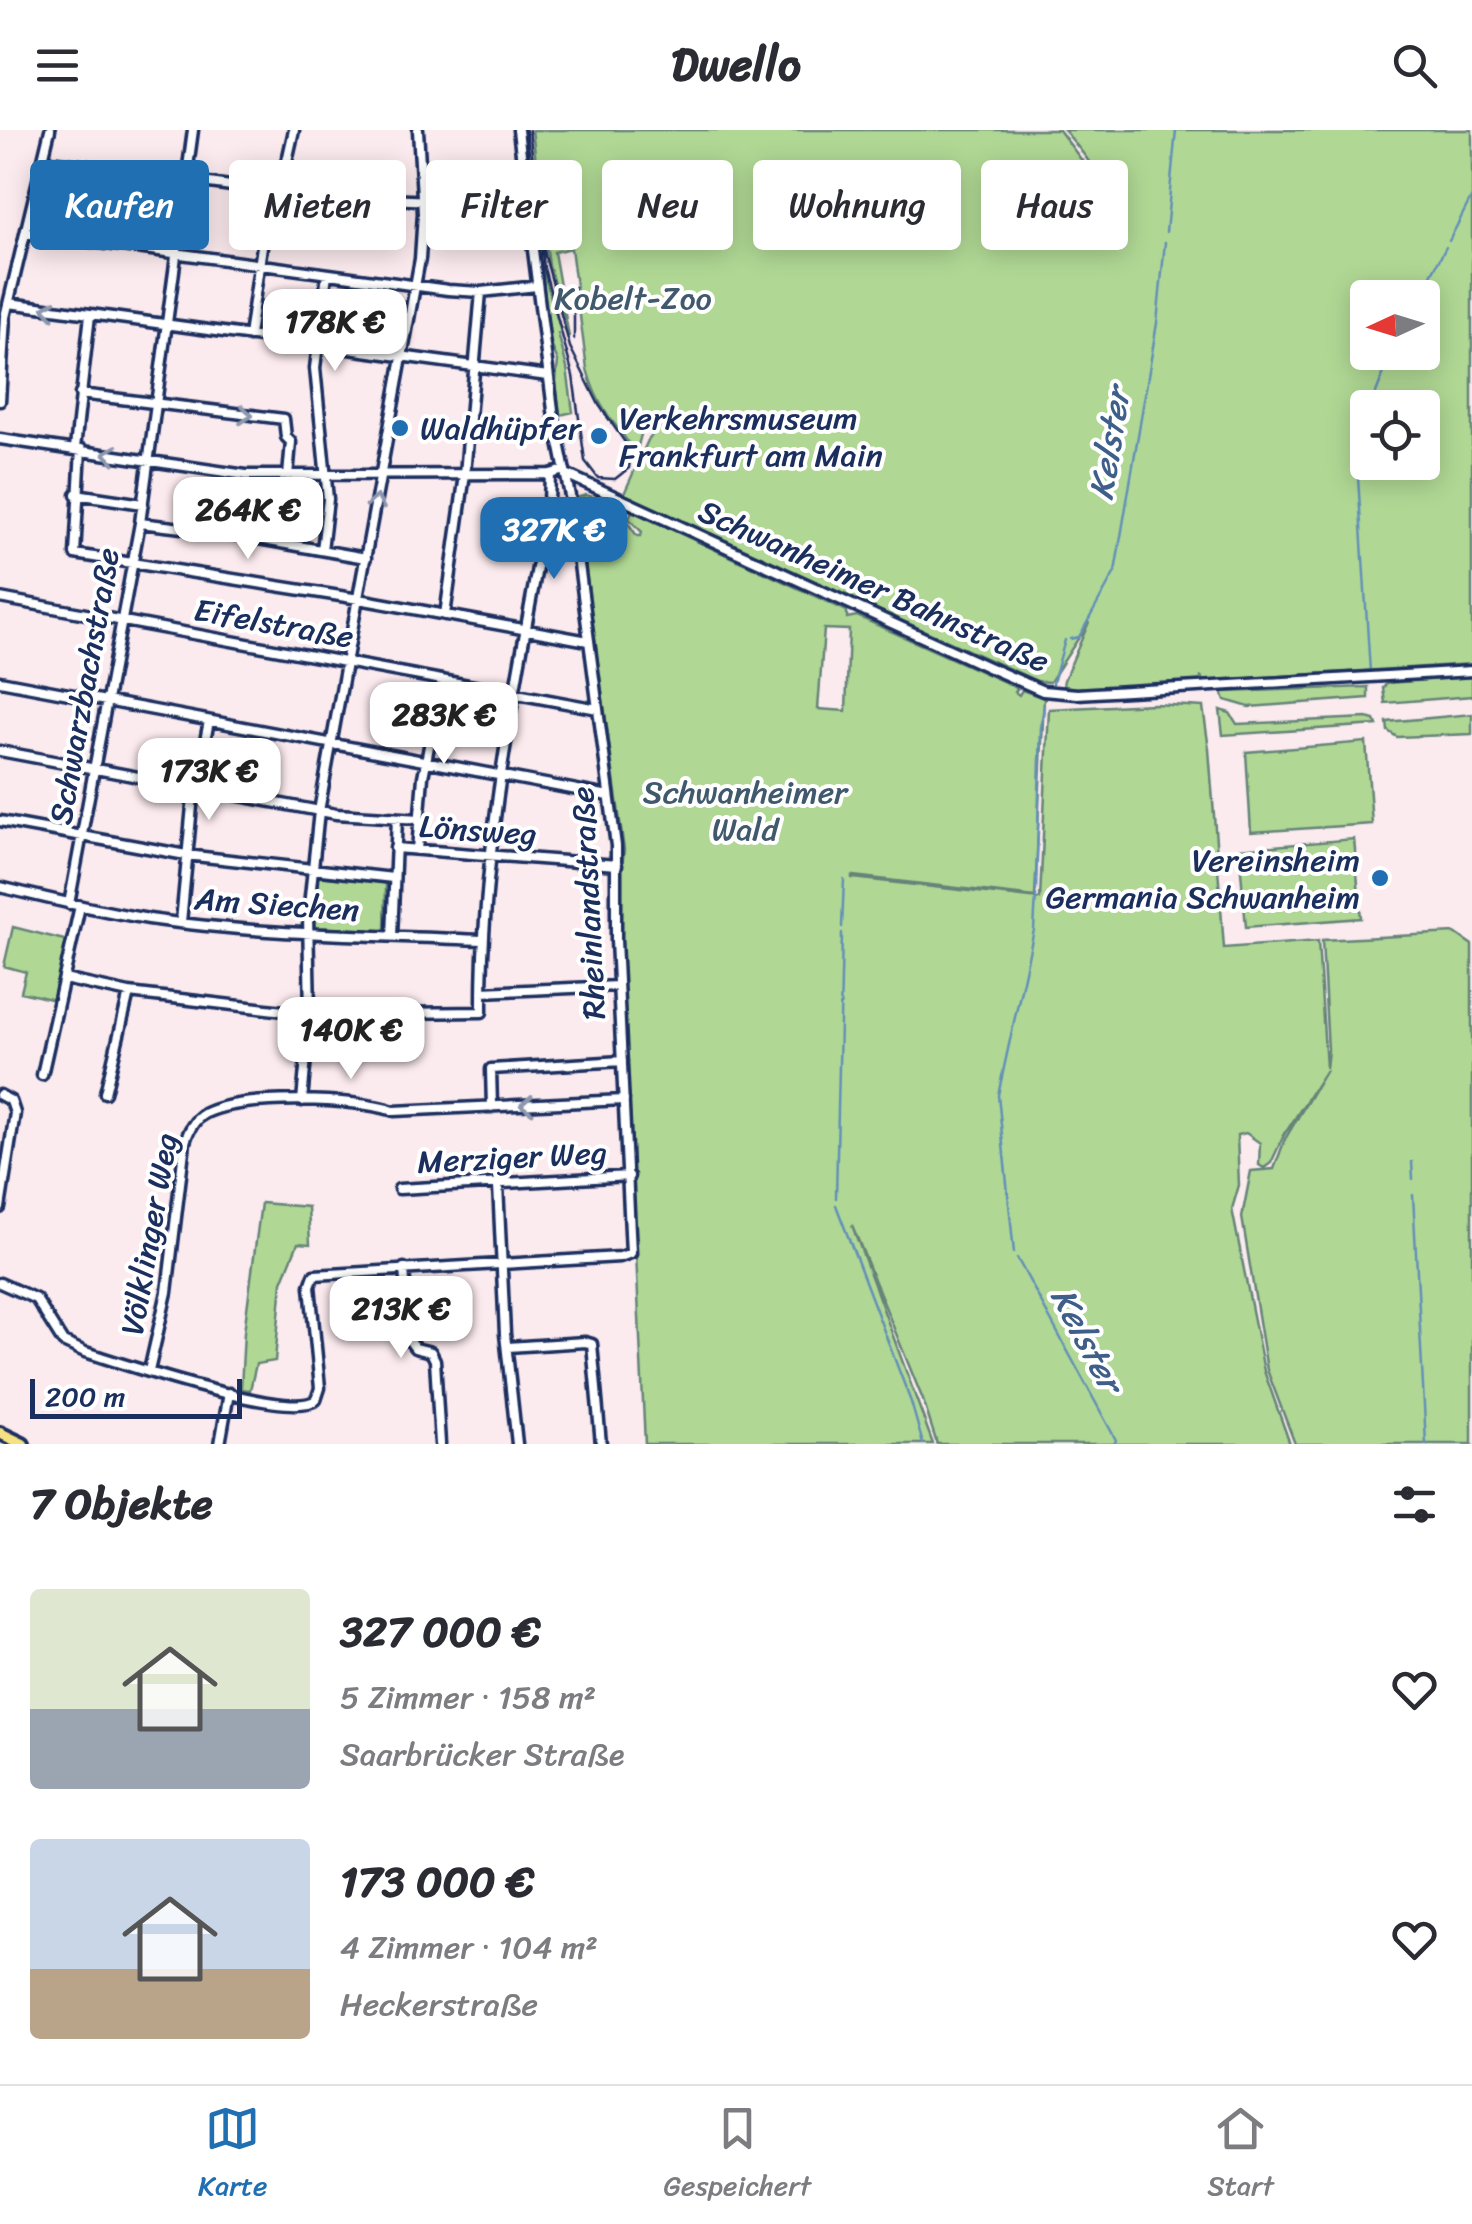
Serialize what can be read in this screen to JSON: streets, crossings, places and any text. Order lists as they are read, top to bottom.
{
  "streets": {
    "street": [
      "Schwanheimer Bahnstraße",
      "Eifelstraße",
      "Schwarzbachstraße",
      "Lönsweg",
      "Rheinlandstraße",
      "Am Siechen",
      "Merziger Weg",
      "Völklinger Weg"
    ]
  },
  "crossings": [
    ["Schwanheimer Bahnstraße", "Rheinlandstraße"],
    ["Eifelstraße", "Schwarzbachstraße"],
    ["Eifelstraße", "Rheinlandstraße"],
    ["Schwarzbachstraße", "Am Siechen"],
    ["Lönsweg", "Rheinlandstraße"],
    ["Rheinlandstraße", "Merziger Weg"],
    ["Rheinlandstraße", "Völklinger Weg"]
  ],
  "water": ["Kelster"],
  "parks": ["Kobelt-Zoo", "Schwanheimer Wald"],
  "places": ["Waldhüpfer", "Verkehrsmuseum Frankfurt am Main", "Vereinsheim Germania Schwanheim"],
  "scale_bar": "200 m",
  "north": "left",
  "page": {
    "header": "Dwello",
    "chip": [
      "Kaufen",
      "Mieten",
      "Filter",
      "Neu",
      "Wohnung",
      "Haus"
    ],
    "price": [
      "178K €",
      "264K €",
      "327K €",
      "283K €",
      "173K €",
      "140K €",
      "213K €"
    ],
    "scale": "200 m",
    "heading": "7 Objekte",
    "list": [
      {
        "name": "327 000 €",
        "note": "5 Zimmer · 158 m² · Saarbrücker Straße"
      },
      {
        "name": "173 000 €",
        "note": "4 Zimmer · 104 m² · Heckerstraße"
      }
    ],
    "tabs": ["Karte", "Gespeichert", "Start"]
  }
}
